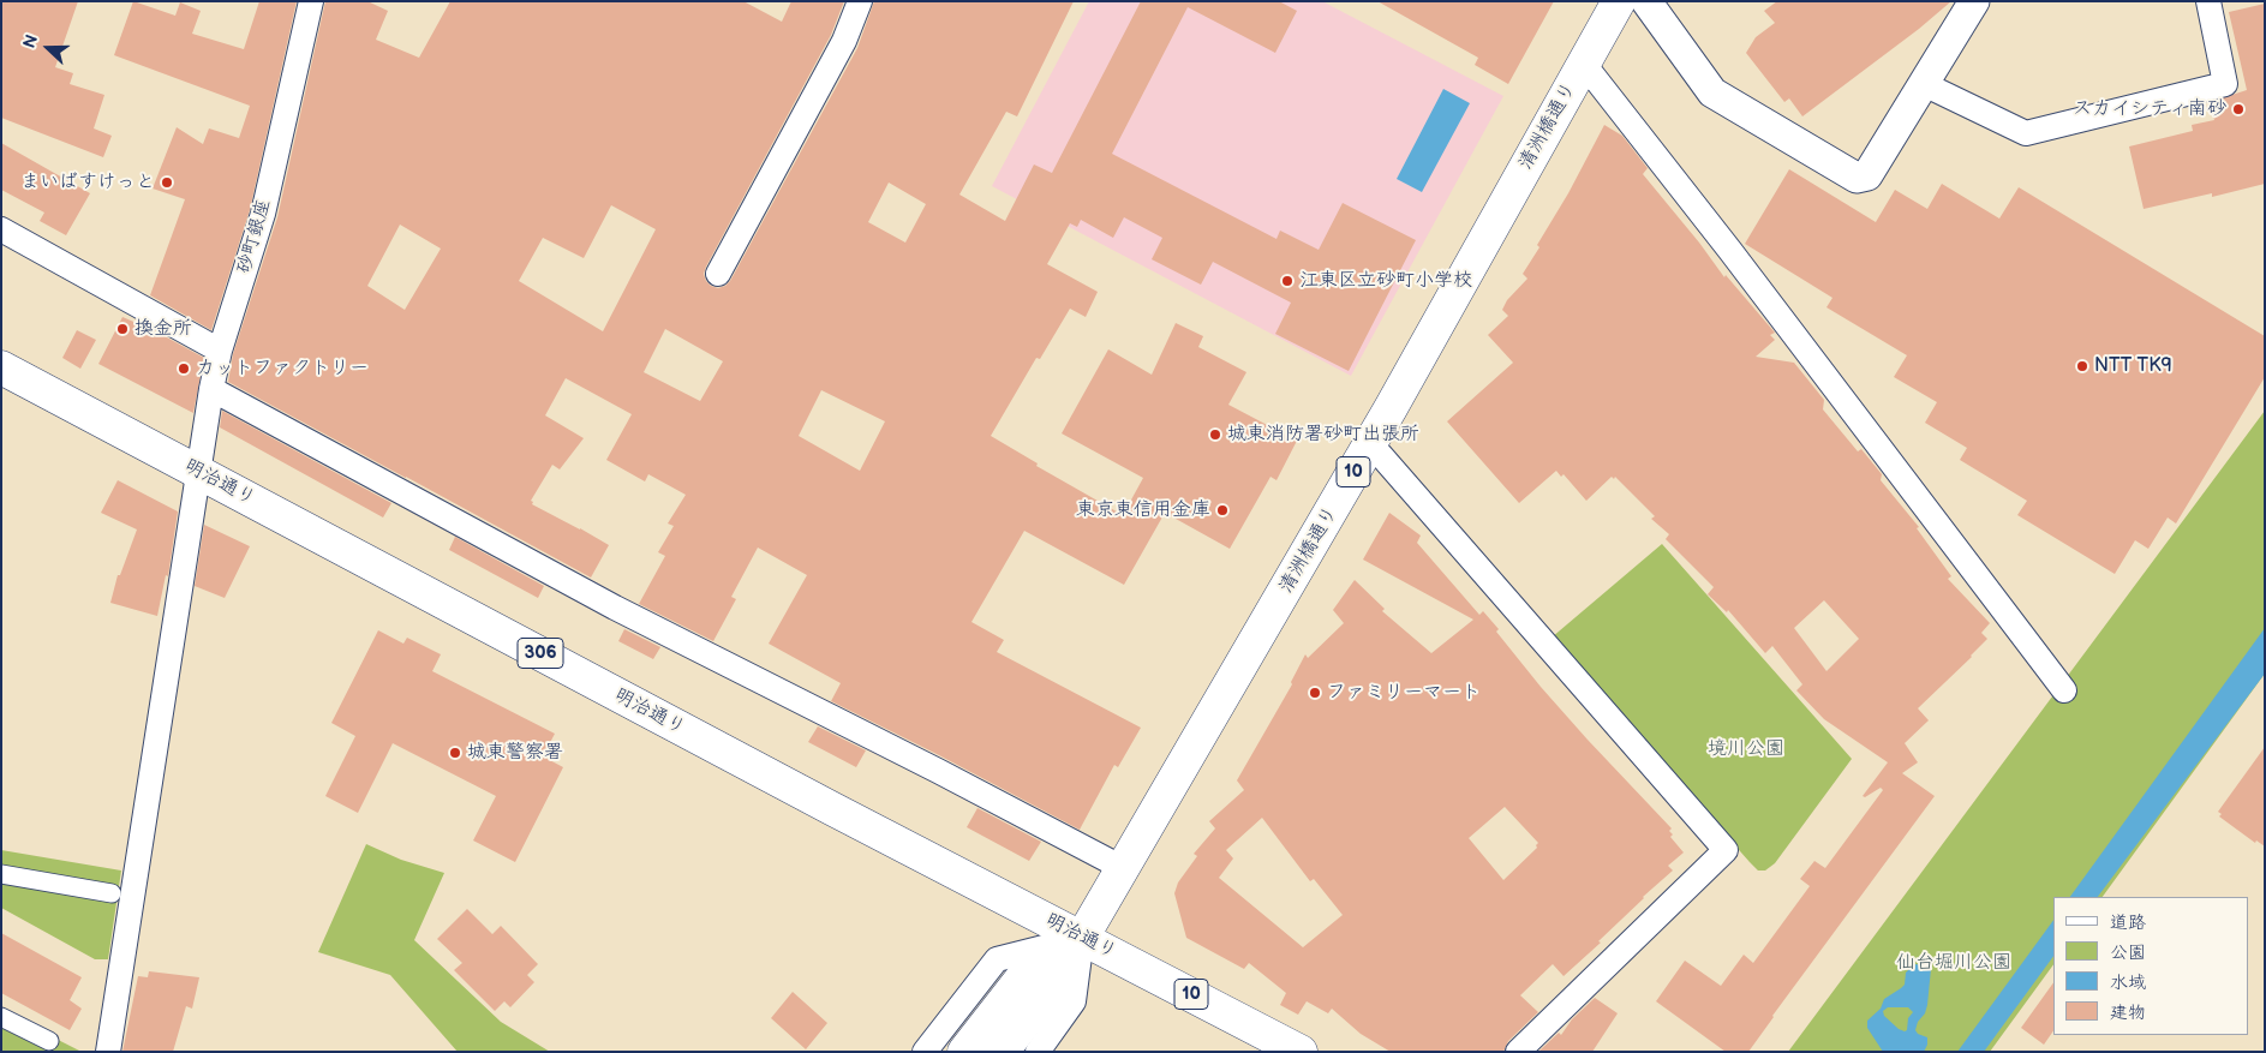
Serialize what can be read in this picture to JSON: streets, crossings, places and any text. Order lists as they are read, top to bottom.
{
  "streets": {
    "main road": [
      "清洲橋通り",
      "10",
      "明治通り",
      "306"
    ],
    "street": ["砂町銀座"]
  },
  "crossings": [
    ["清洲橋通り", "明治通り"],
    ["砂町銀座", "明治通り"]
  ],
  "parks": ["境川公園", "仙台堀川公園"],
  "places": [
    "スカイシティ南砂",
    "まいばすけっと",
    "江東区立砂町小学校",
    "換金所",
    "NTT TK9",
    "カットファクトリー",
    "城東消防署砂町出張所",
    "東京東信用金庫",
    "ファミリーマート",
    "城東警察署"
  ],
  "legend": [
    "道路",
    "公園",
    "水域",
    "建物"
  ],
  "north": "left"
}
